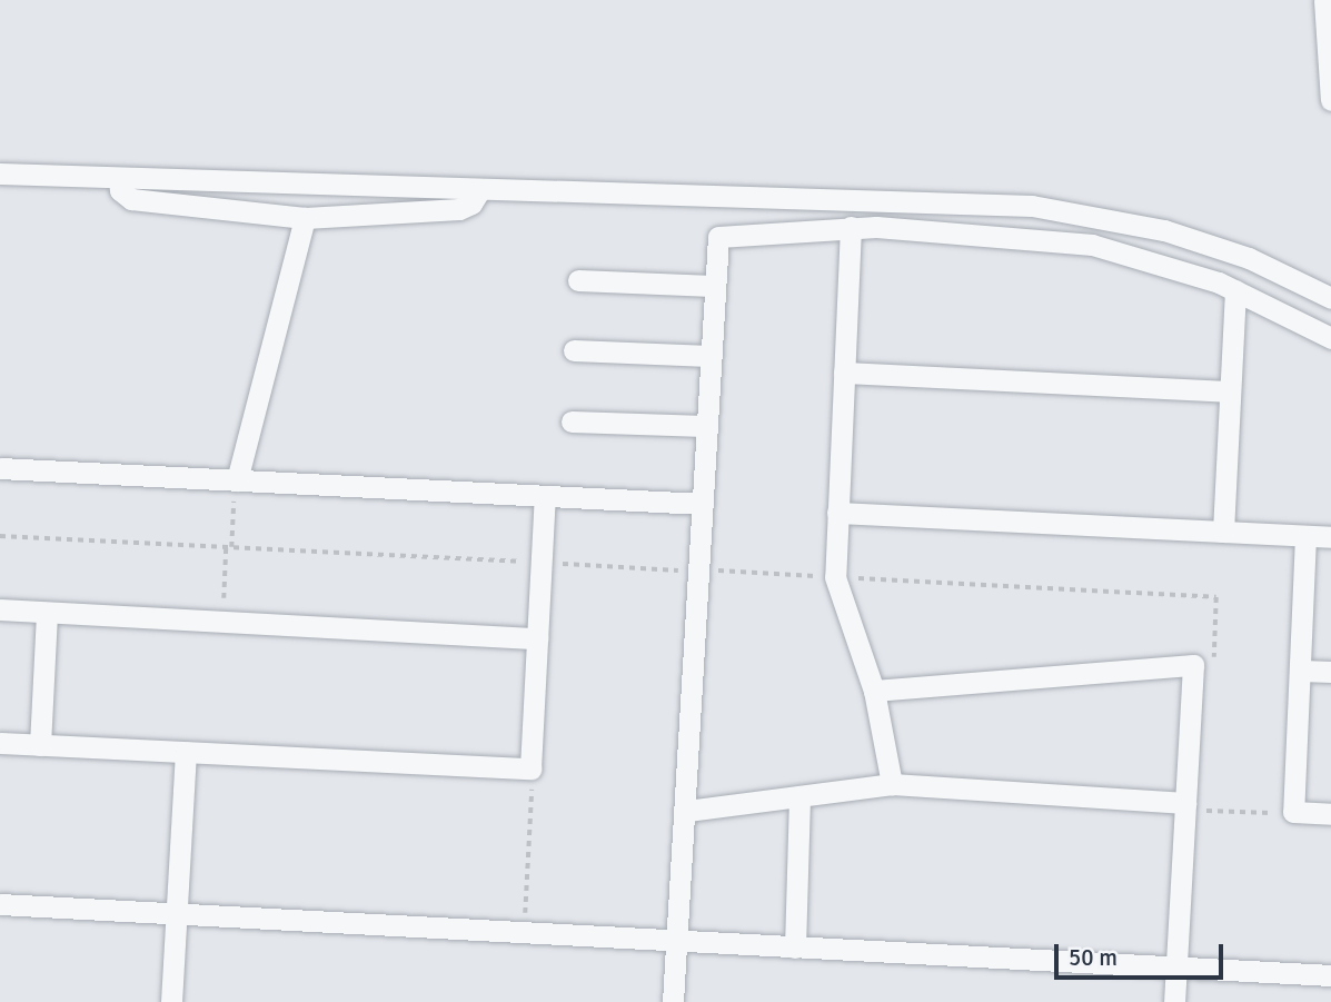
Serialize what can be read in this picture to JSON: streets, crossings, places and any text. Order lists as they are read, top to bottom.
{
  "scale_bar": "50 m"
}
